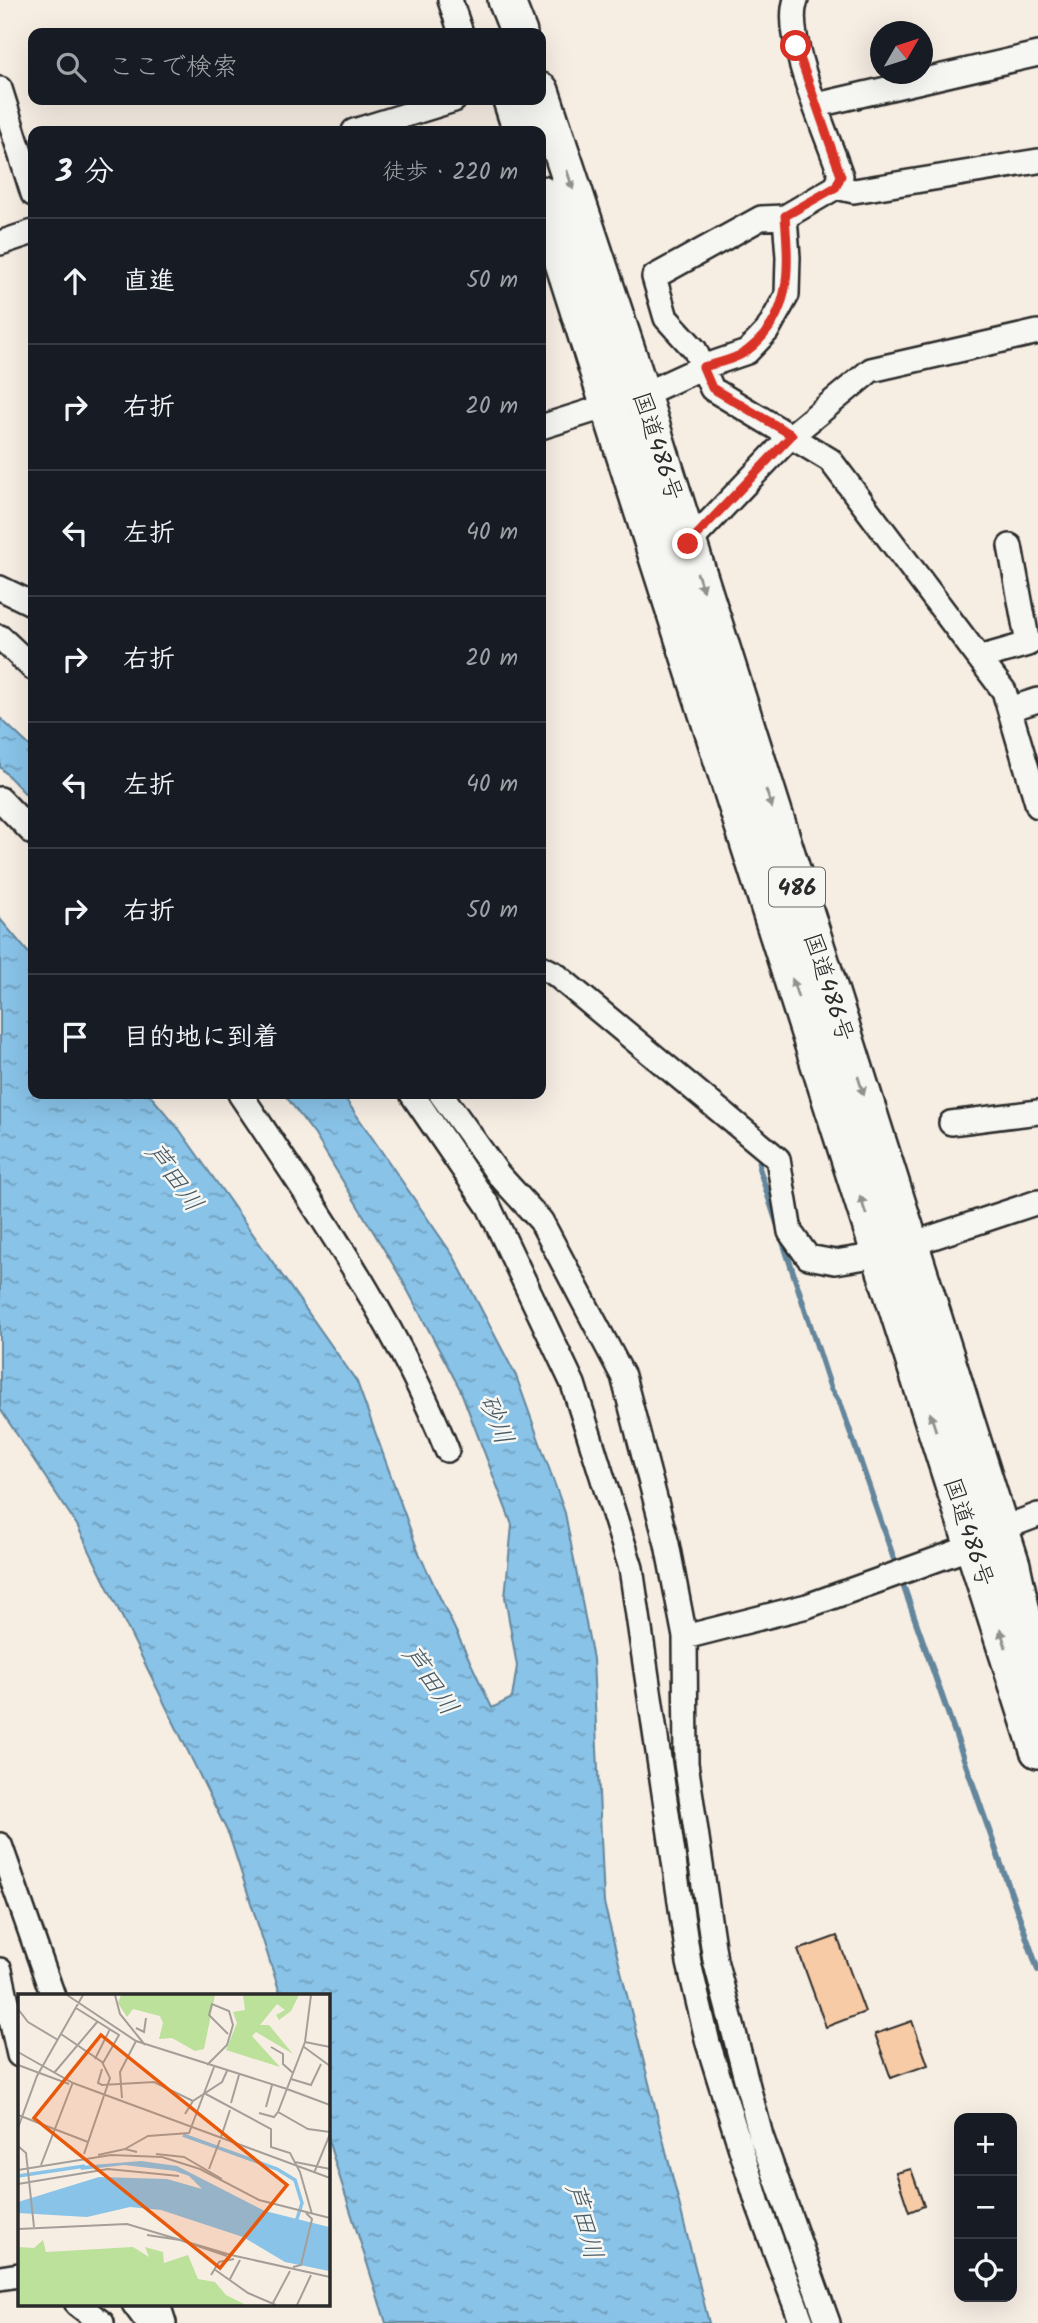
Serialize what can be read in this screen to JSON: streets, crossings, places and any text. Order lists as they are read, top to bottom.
{
  "streets": {
    "highway": ["国道486号", "486"]
  },
  "water": ["芦田川", "砂川"],
  "north": "top right",
  "page": {
    "search": "ここで検索",
    "heading": ["3 分", "徒歩 · 220 m"],
    "list": [
      ["直進", "50 m"],
      ["右折", "20 m"],
      ["左折", "40 m"],
      ["右折", "20 m"],
      ["左折", "40 m"],
      ["右折", "50 m"],
      "目的地に到着"
    ],
    "map_buttons": ["+", "−"]
  }
}
